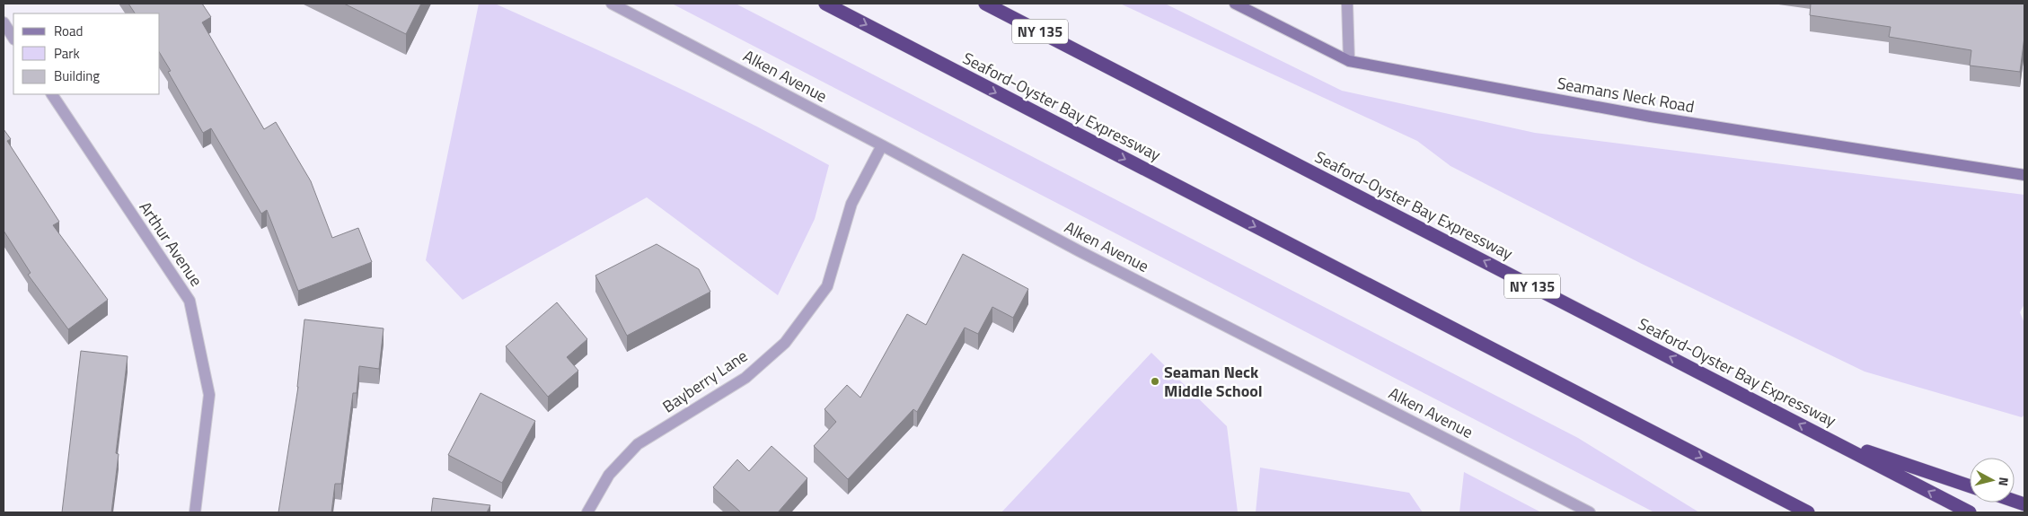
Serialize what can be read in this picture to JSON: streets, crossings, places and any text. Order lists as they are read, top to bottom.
{
  "streets": {
    "highway": ["NY 135", "Seaford-Oyster Bay Expressway"],
    "main road": ["Seamans Neck Road"],
    "street": ["Alken Avenue", "Arthur Avenue", "Bayberry Lane"]
  },
  "crossings": [
    ["Alken Avenue", "Bayberry Lane"]
  ],
  "places": ["Seaman Neck Middle School"],
  "legend": ["Road", "Park", "Building"],
  "north": "right"
}
